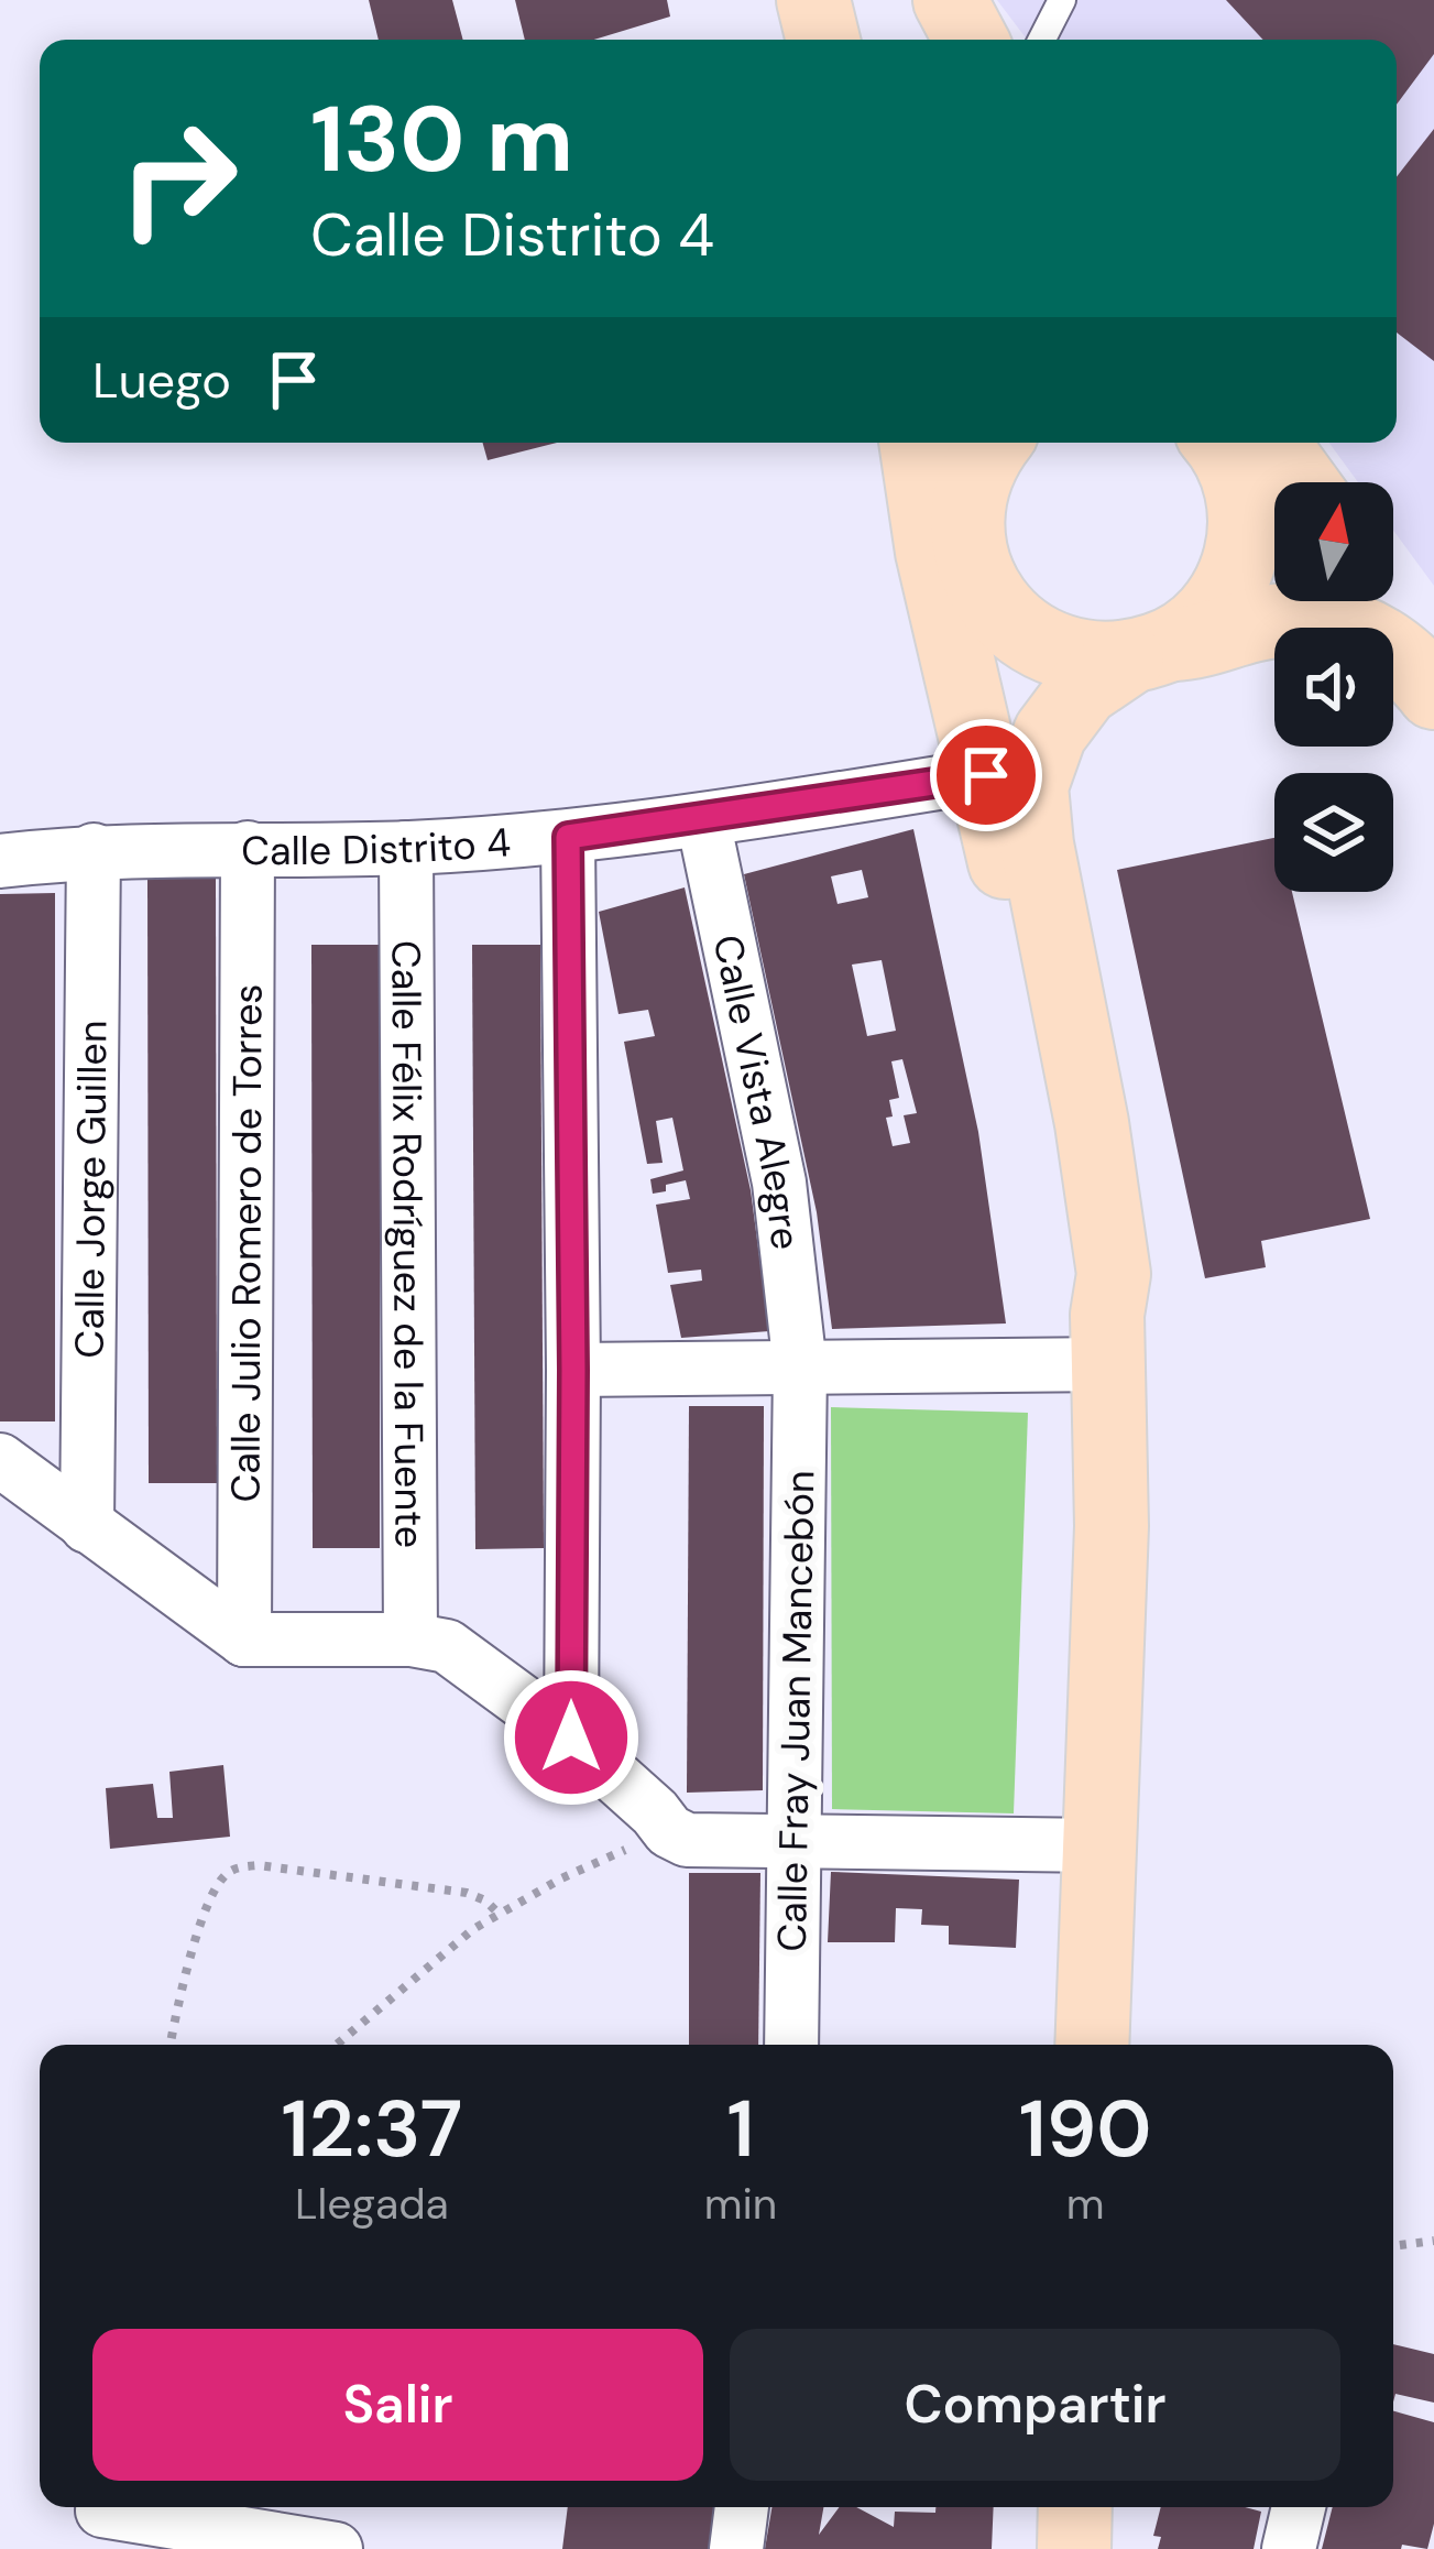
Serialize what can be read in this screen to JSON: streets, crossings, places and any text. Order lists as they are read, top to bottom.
{
  "streets": {
    "street": [
      "Calle Distrito 4",
      "Calle Vista Alegre",
      "Calle Jorge Guillen",
      "Calle Julio Romero de Torres",
      "Calle Félix Rodríguez de la Fuente",
      "Calle Fray Juan Mancebón"
    ]
  },
  "crossings": [
    ["Calle Distrito 4", "Calle Vista Alegre"],
    ["Calle Distrito 4", "Calle Jorge Guillen"],
    ["Calle Distrito 4", "Calle Julio Romero de Torres"],
    ["Calle Distrito 4", "Calle Félix Rodríguez de la Fuente"],
    ["Calle Vista Alegre", "Calle Fray Juan Mancebón"]
  ],
  "north": "top",
  "page": {
    "turn": ["130 m", "Calle Distrito 4"],
    "then": "Luego",
    "eta": [
      "12:37",
      "Llegada",
      "1",
      "min",
      "190",
      "m"
    ],
    "buttons": ["Salir", "Compartir"]
  }
}
